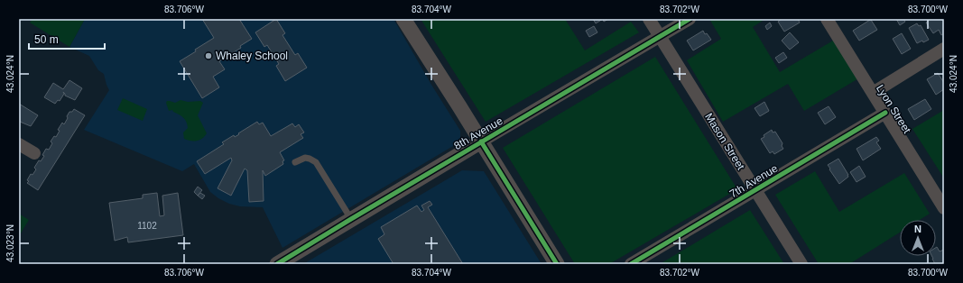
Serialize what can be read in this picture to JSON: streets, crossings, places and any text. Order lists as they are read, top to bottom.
{
  "streets": {
    "street": [
      "Lyon Street",
      "8th Avenue",
      "Mason Street",
      "7th Avenue"
    ]
  },
  "crossings": [
    ["Lyon Street", "7th Avenue"],
    ["8th Avenue", "Mason Street"],
    ["Mason Street", "7th Avenue"]
  ],
  "places": ["Whaley School"],
  "house_numbers": ["1102"],
  "scale_bar": "50 m",
  "north": "top",
  "coordinates": [
    "83.706°W",
    "83.704°W",
    "83.702°W",
    "83.700°W",
    "43.024°N",
    "43.023°N"
  ]
}
